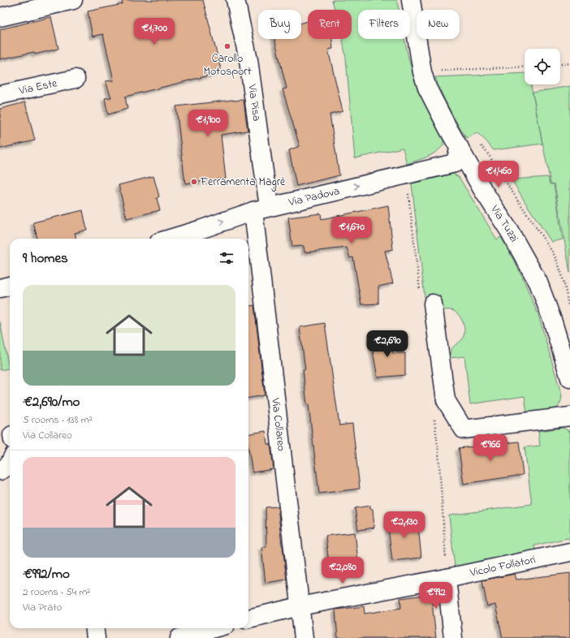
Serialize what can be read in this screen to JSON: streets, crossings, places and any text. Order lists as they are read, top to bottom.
{
  "streets": {
    "street": [
      "Via Este",
      "Via Pisa",
      "Via Padova",
      "Via Tuzzi",
      "Via Collareo",
      "Vicolo Follatori"
    ]
  },
  "crossings": [
    ["Via Pisa", "Via Padova"],
    ["Via Pisa", "Via Collareo"],
    ["Via Padova", "Via Tuzzi"],
    ["Via Padova", "Via Collareo"],
    ["Via Collareo", "Vicolo Follatori"]
  ],
  "one_way": ["Via Padova"],
  "places": ["Carollo Motosport", "Ferramenta Magrè"],
  "page": {
    "chip": [
      "Buy",
      "Rent",
      "Filters",
      "New"
    ],
    "price": [
      "€1,700",
      "€1,900",
      "€1,460",
      "€1,670",
      "€2,690",
      "€966",
      "€2,130",
      "€2,080",
      "€992"
    ],
    "heading": "9 homes",
    "list": [
      {
        "name": "€2,690/mo",
        "note": "5 rooms · 138 m² · Via Collareo"
      },
      {
        "name": "€992/mo",
        "note": "2 rooms · 54 m² · Via Prato"
      }
    ]
  }
}
